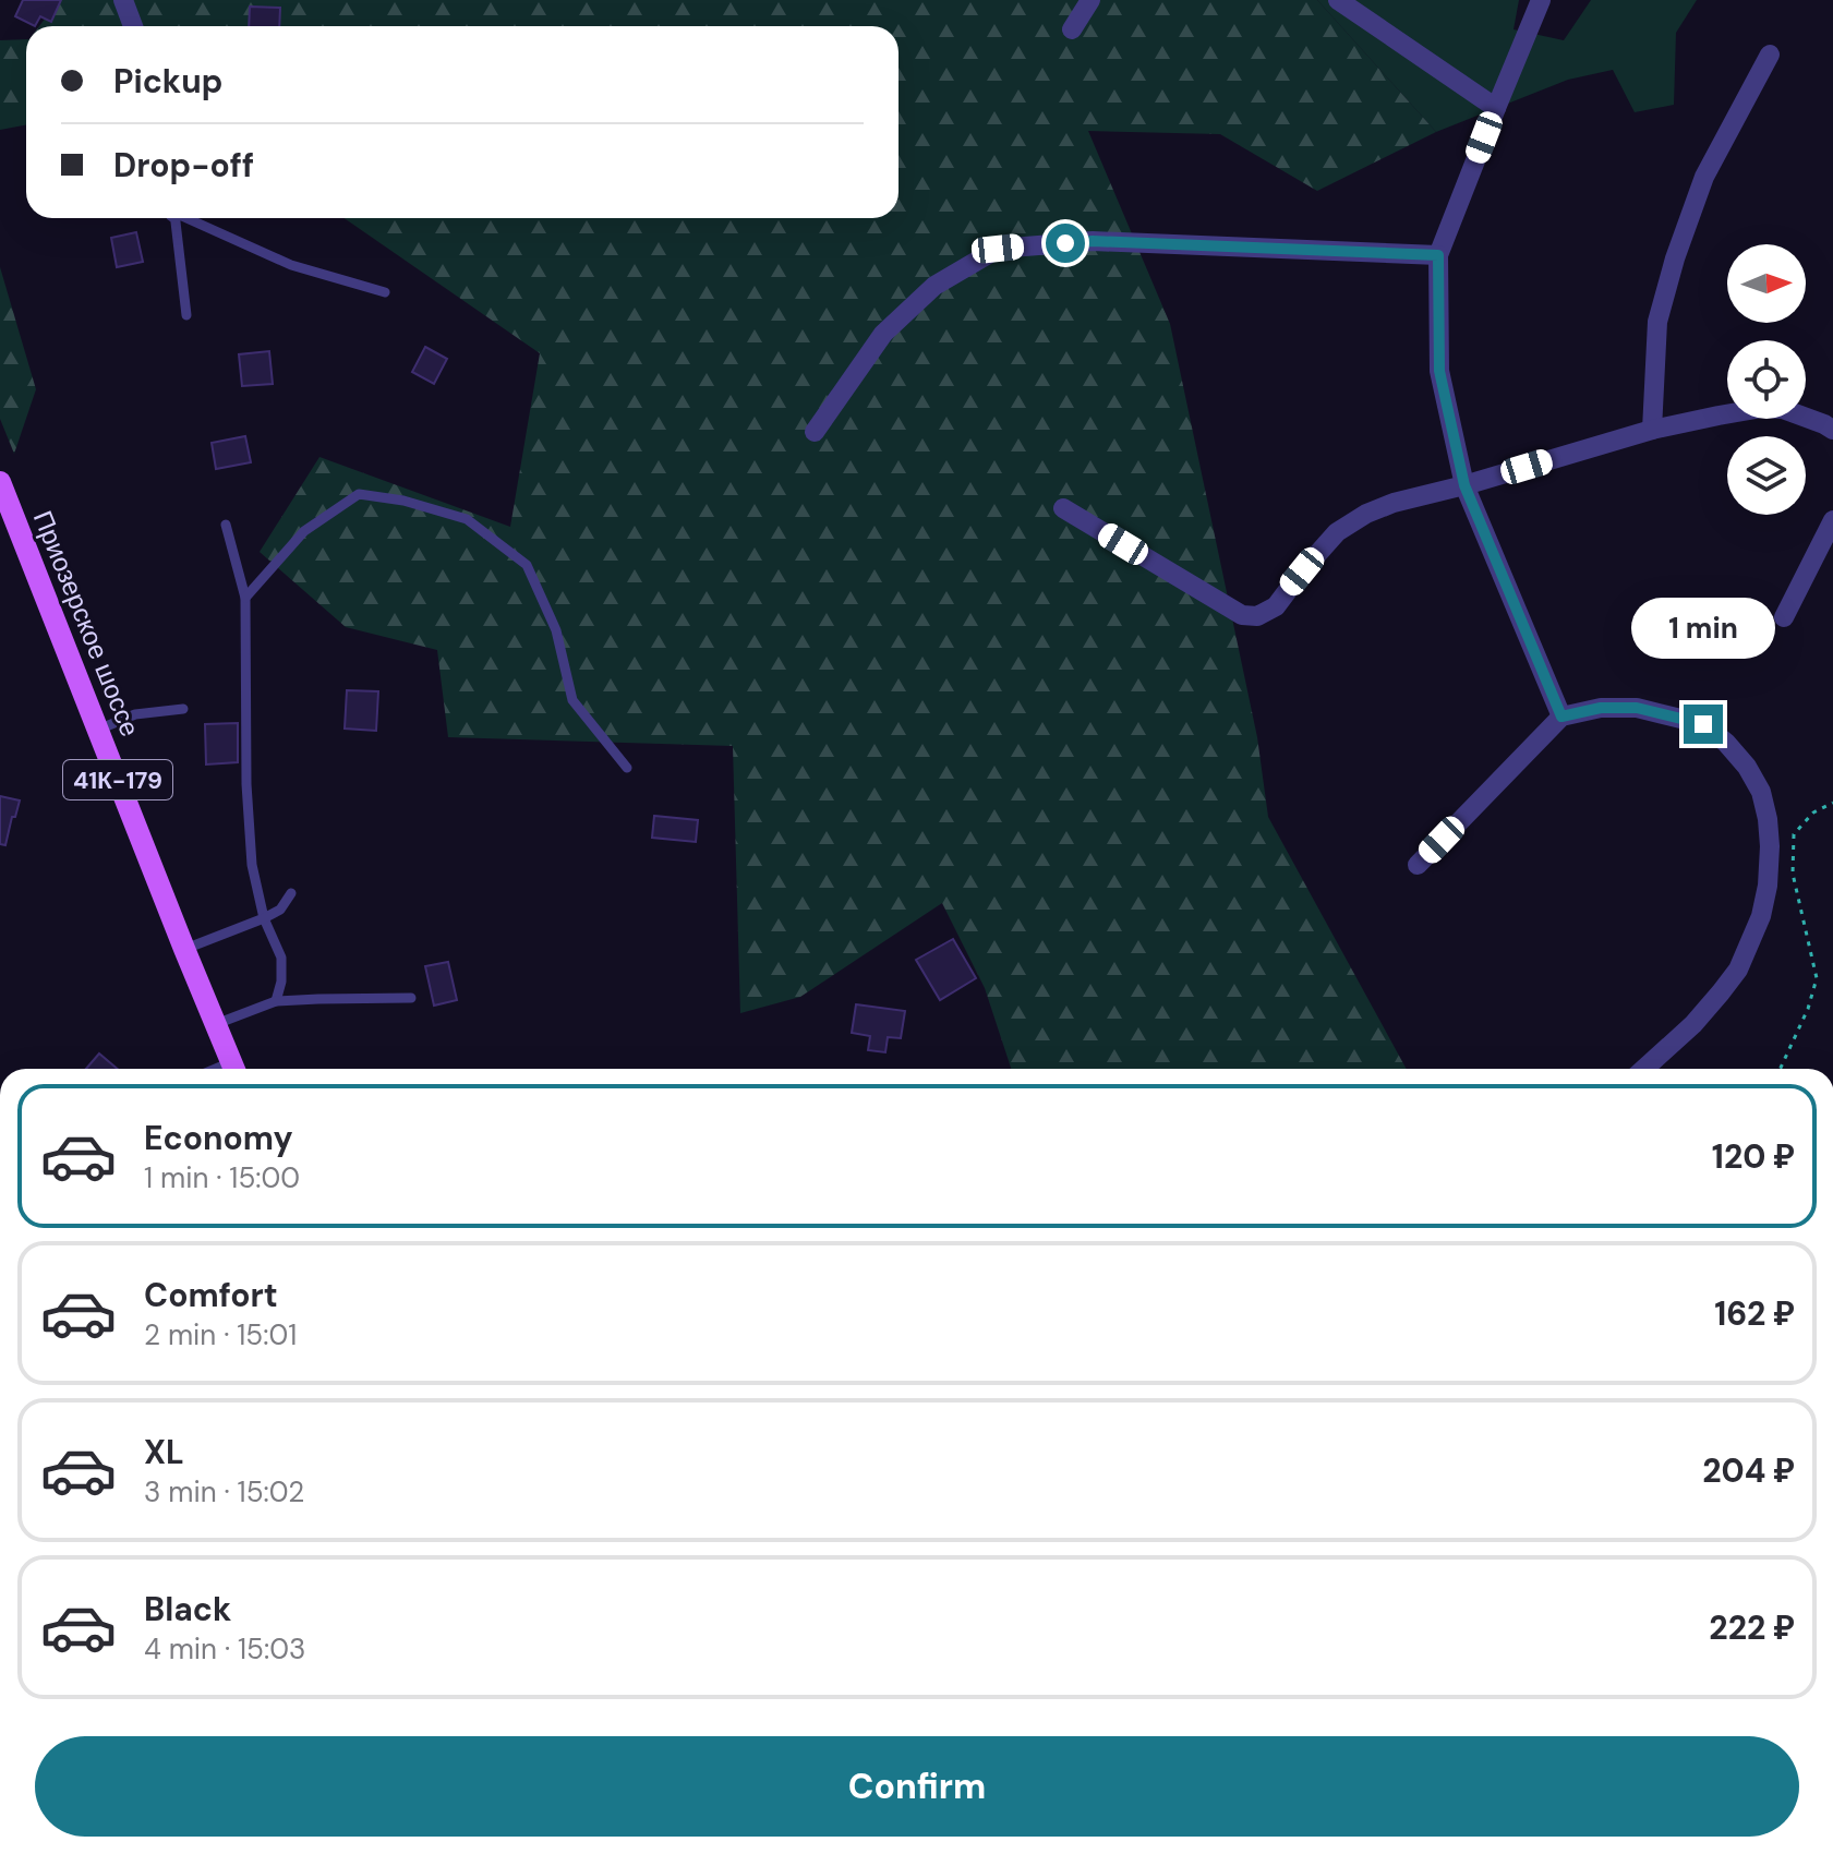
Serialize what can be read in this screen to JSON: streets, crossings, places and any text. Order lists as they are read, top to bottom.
{
  "streets": {
    "main road": ["Приозерское шоссе", "41К-179"]
  },
  "north": "right",
  "page": {
    "banner": ["Pickup", "Drop-off"],
    "bubble": "1 min",
    "list": [
      {
        "name": "Economy",
        "note": "1 min · 15:00",
        "value": "120 ₽"
      },
      {
        "name": "Comfort",
        "note": "2 min · 15:01",
        "value": "162 ₽"
      },
      {
        "name": "XL",
        "note": "3 min · 15:02",
        "value": "204 ₽"
      },
      {
        "name": "Black",
        "note": "4 min · 15:03",
        "value": "222 ₽"
      }
    ],
    "buttons": "Confirm"
  }
}
